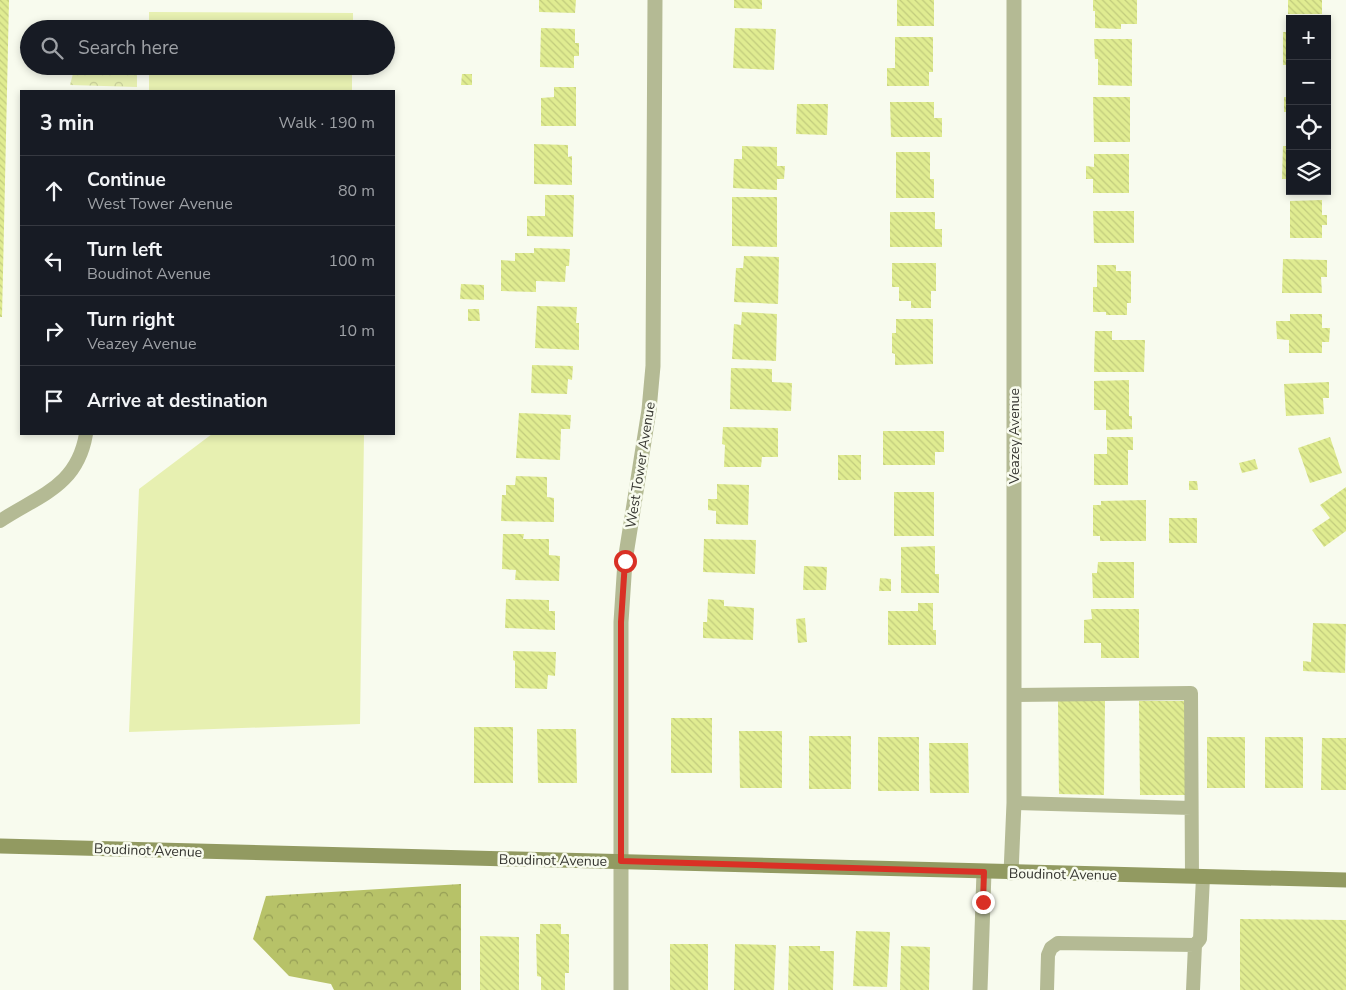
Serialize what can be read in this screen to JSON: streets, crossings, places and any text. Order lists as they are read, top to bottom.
{
  "streets": {
    "street": ["Veazey Avenue", "West Tower Avenue", "Boudinot Avenue"]
  },
  "crossings": [
    ["Veazey Avenue", "Boudinot Avenue"],
    ["West Tower Avenue", "Boudinot Avenue"]
  ],
  "page": {
    "map_buttons": ["+", "−"],
    "search": "Search here",
    "heading": ["3 min", "Walk · 190 m"],
    "list": [
      ["Continue", "West Tower Avenue", "80 m"],
      ["Turn left", "Boudinot Avenue", "100 m"],
      ["Turn right", "Veazey Avenue", "10 m"],
      "Arrive at destination"
    ]
  }
}
